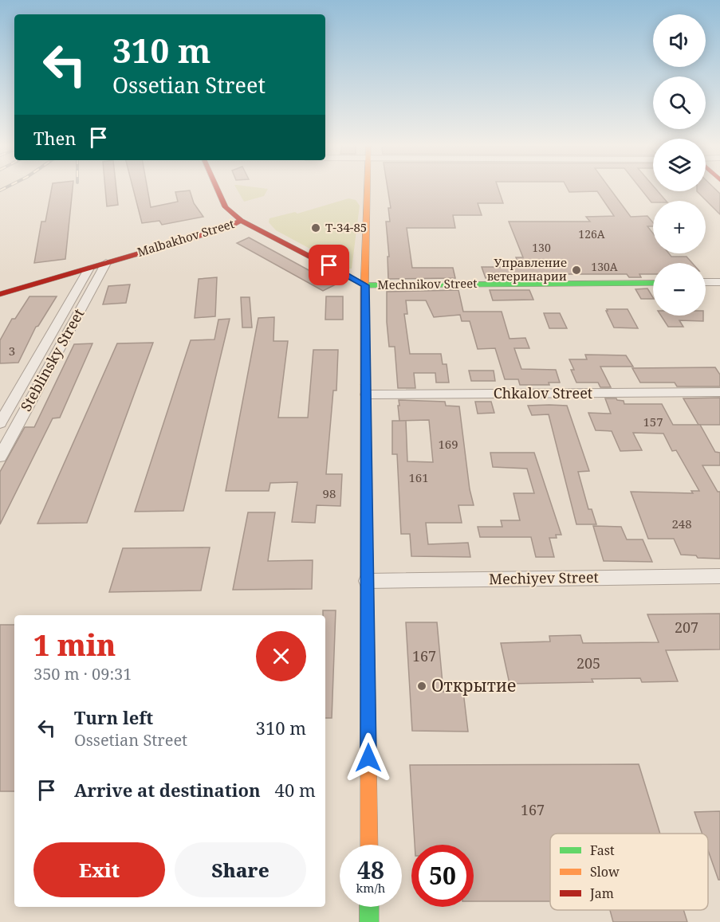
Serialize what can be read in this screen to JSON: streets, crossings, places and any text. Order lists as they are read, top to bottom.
{
  "streets": {
    "main road": ["Malbakhov Street", "Mechnikov Street"],
    "street": ["Steblinsky Street", "Chkalov Street", "Mechiyev Street"]
  },
  "crossings": [
    ["Malbakhov Street", "Steblinsky Street"]
  ],
  "places": ["Т-34-85", "Управление ветеринарии", "Открытие"],
  "house_numbers": [
    "126А",
    "130",
    "130А",
    "3",
    "157",
    "169",
    "161",
    "98",
    "248",
    "207",
    "167",
    "205",
    "167"
  ],
  "legend": ["Fast", "Slow", "Jam"],
  "page": {
    "map_buttons": ["+", "−"],
    "turn": ["310 m", "Ossetian Street"],
    "then": "Then",
    "heading": ["1 min", "350 m · 09:31"],
    "list": [
      {
        "name": "Turn left",
        "note": "Ossetian Street",
        "value": "310 m"
      },
      {
        "name": "Arrive at destination",
        "value": "40 m"
      }
    ],
    "buttons": ["Exit", "Share"],
    "speed": "48 km/h",
    "limit": "50"
  }
}
